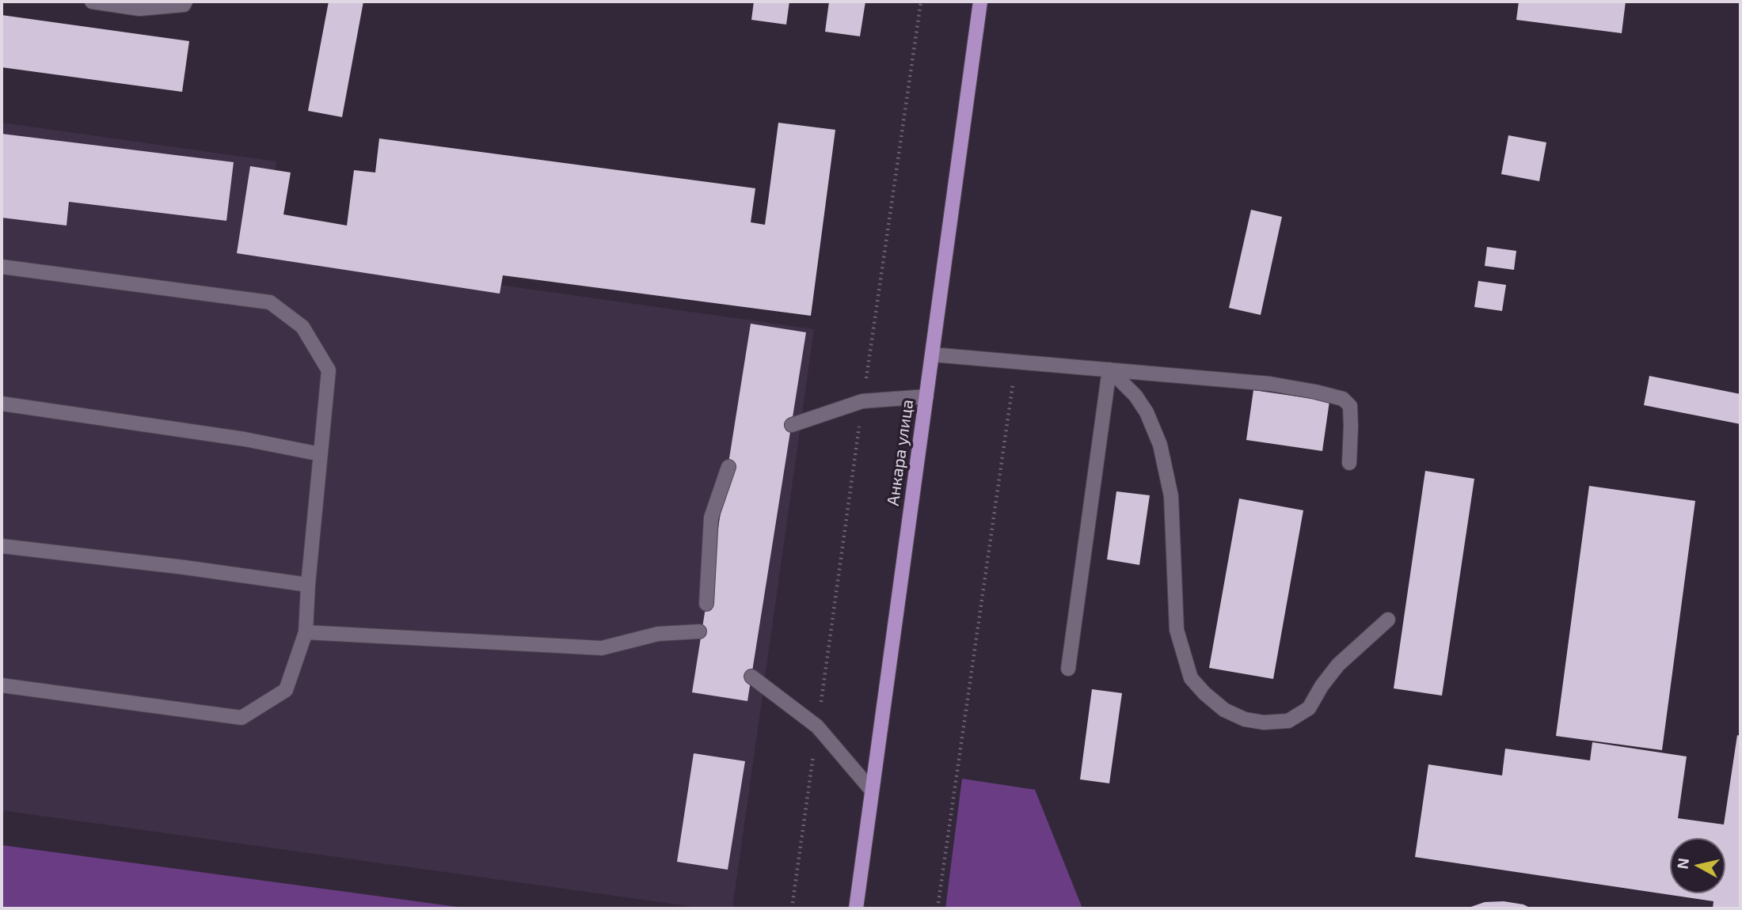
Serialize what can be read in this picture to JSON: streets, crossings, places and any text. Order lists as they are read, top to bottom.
{
  "streets": {
    "main road": ["Анкара улица"]
  },
  "north": "left"
}
